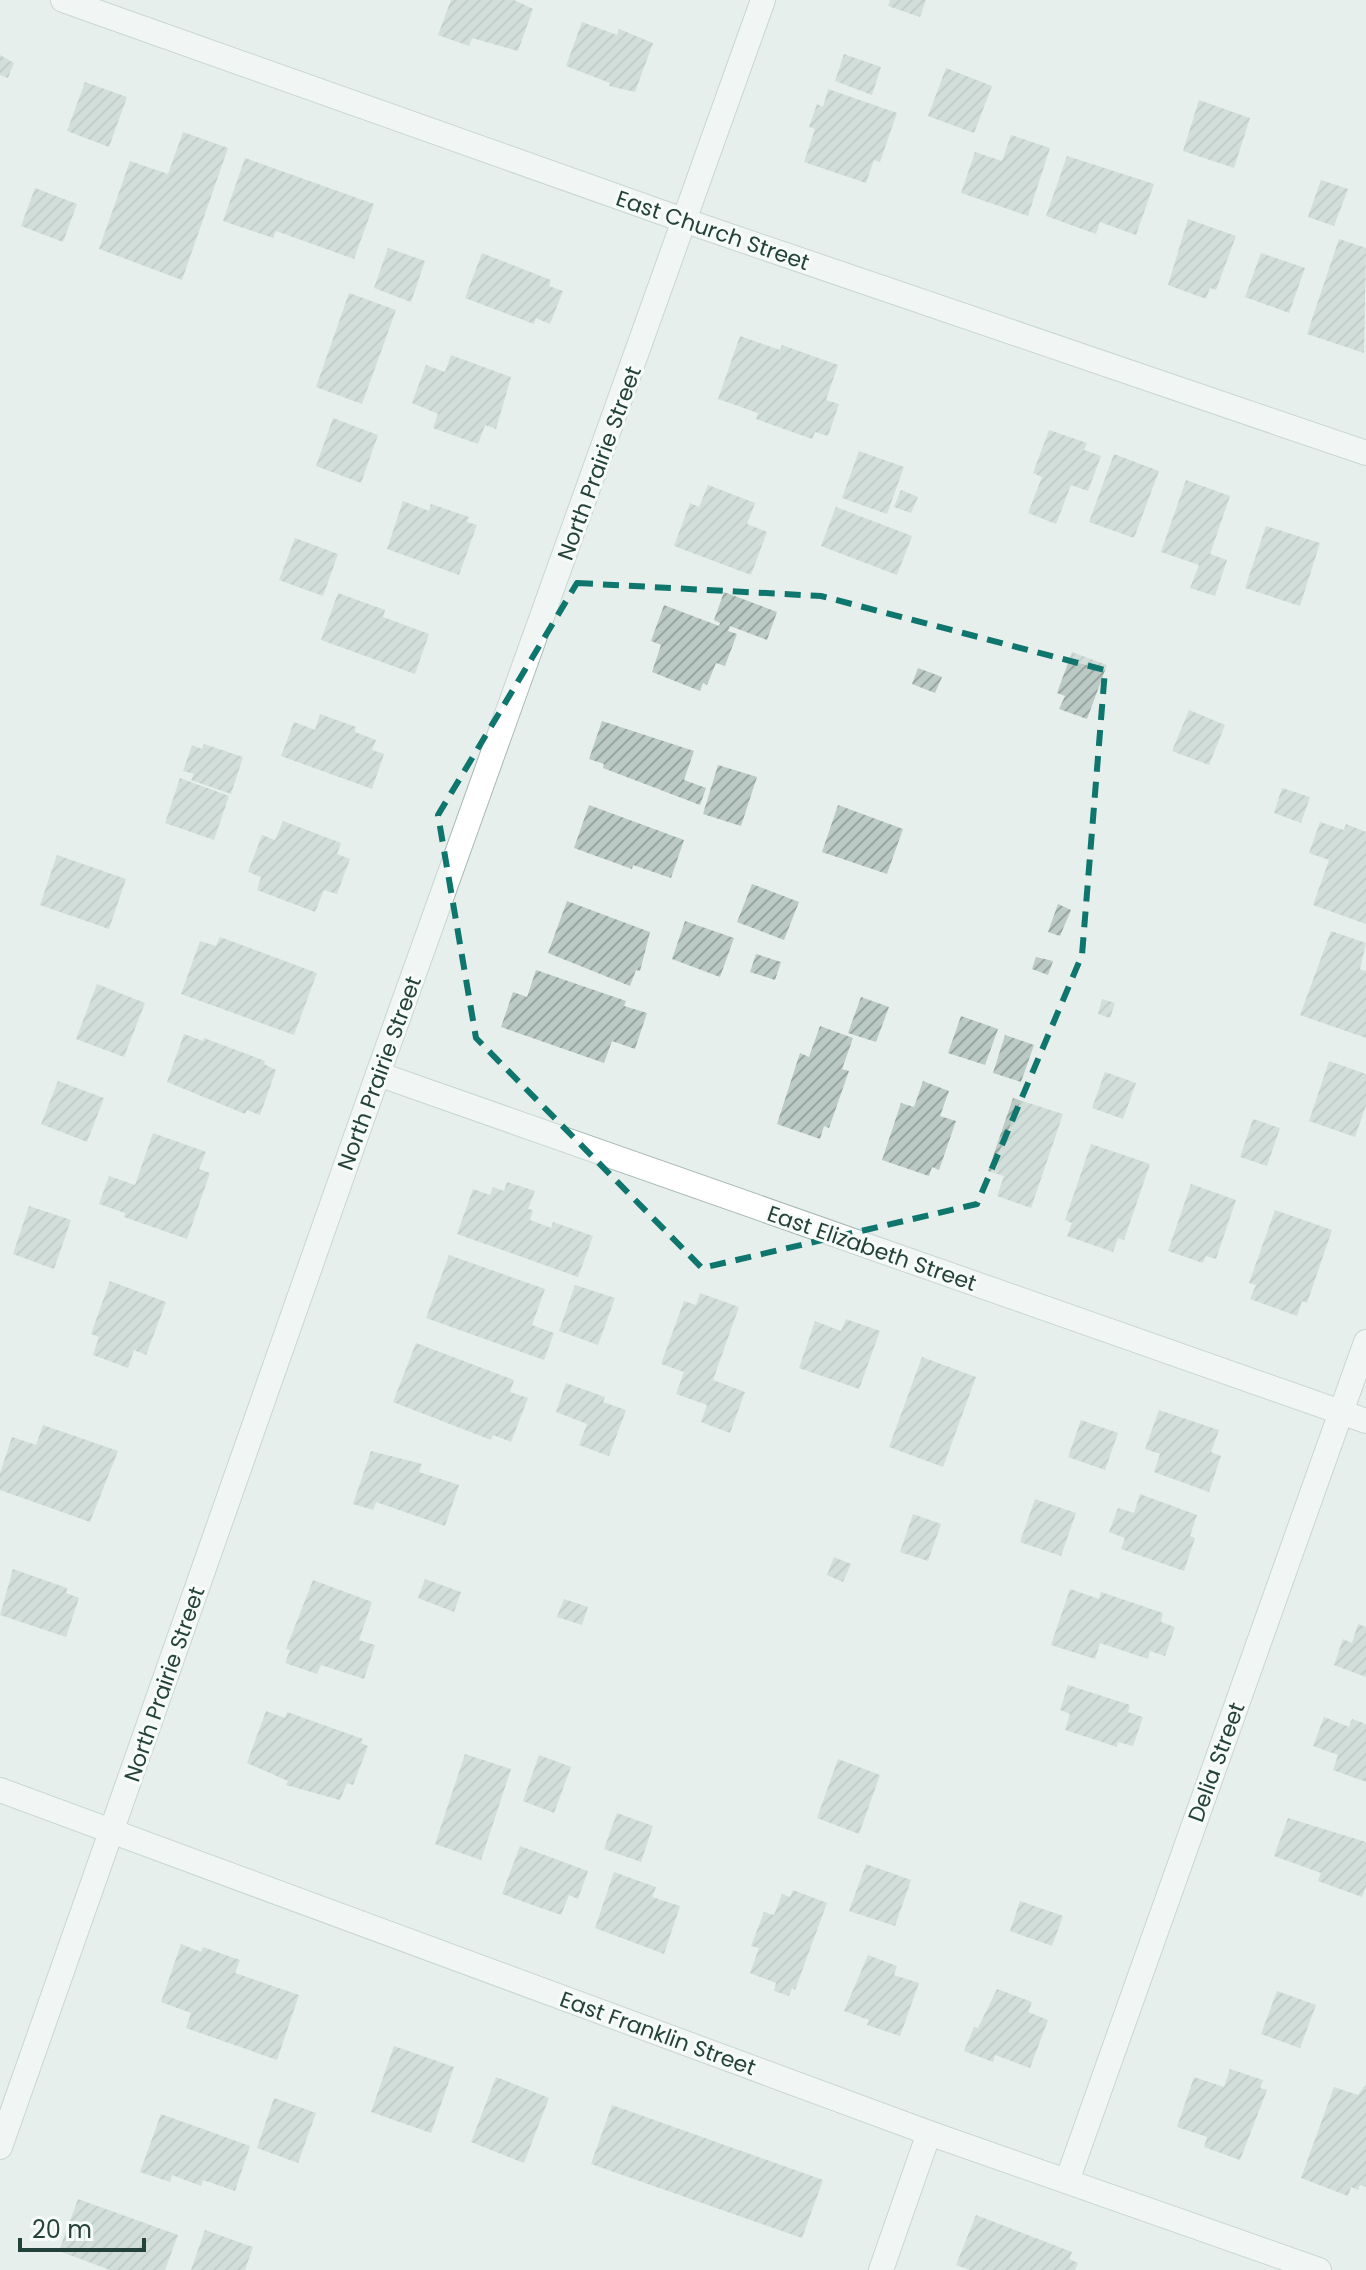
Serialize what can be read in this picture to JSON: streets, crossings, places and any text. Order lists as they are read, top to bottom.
{
  "streets": {
    "street": [
      "East Church Street",
      "North Prairie Street",
      "East Elizabeth Street",
      "Delia Street",
      "East Franklin Street"
    ]
  },
  "crossings": [
    ["East Church Street", "North Prairie Street"],
    ["North Prairie Street", "East Elizabeth Street"],
    ["North Prairie Street", "East Franklin Street"],
    ["East Elizabeth Street", "Delia Street"],
    ["Delia Street", "East Franklin Street"]
  ],
  "scale_bar": "20 m"
}
